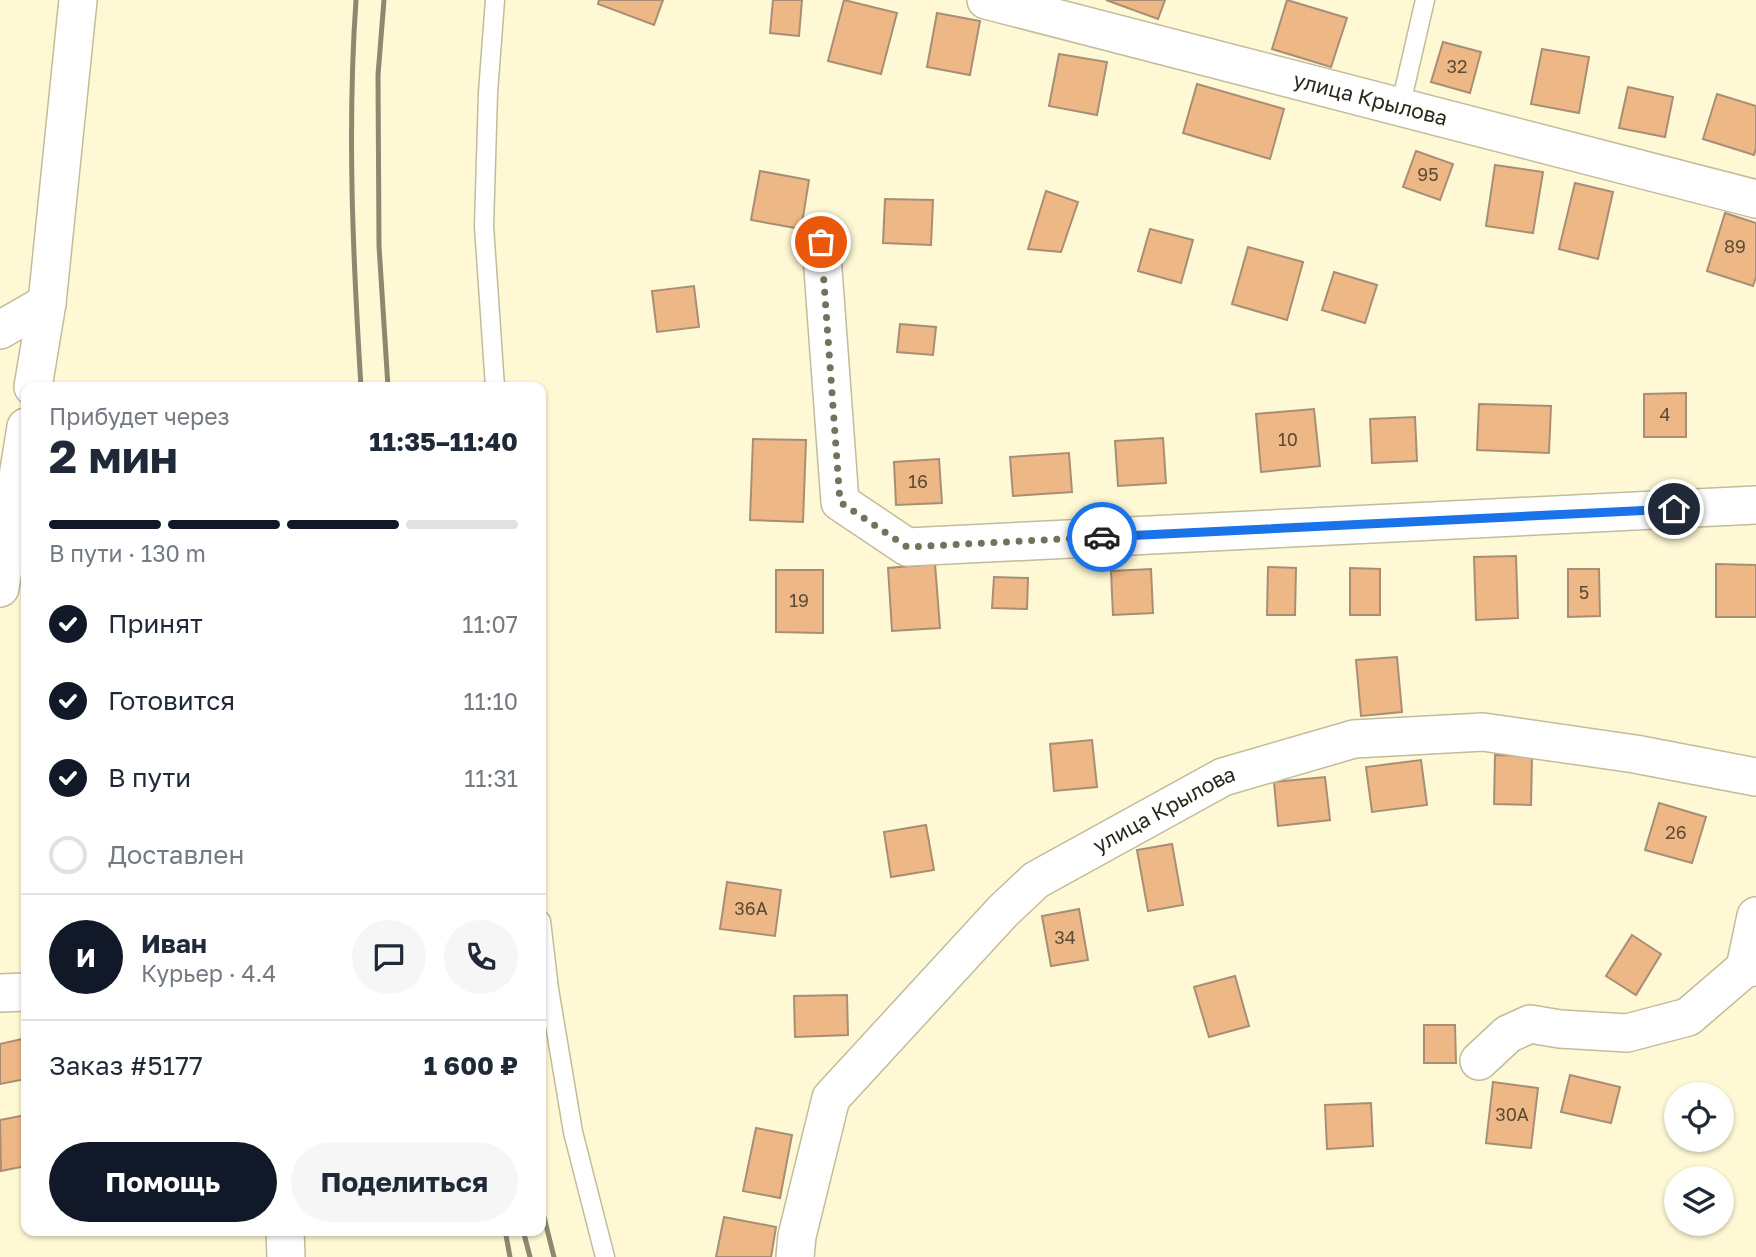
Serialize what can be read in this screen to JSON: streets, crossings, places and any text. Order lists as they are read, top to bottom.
{
  "streets": {
    "street": ["улица Крылова"]
  },
  "house_numbers": [
    "32",
    "95",
    "89",
    "4",
    "10",
    "16",
    "5",
    "19",
    "26",
    "36А",
    "34",
    "30А"
  ],
  "page": {
    "heading": ["2 мин", "Прибудет через", "11:35–11:40"],
    "panel": [
      "Иван",
      "Курьер · 4.4",
      "Заказ #5177",
      "1 600 ₽"
    ],
    "bar": "В пути · 130 m",
    "list": [
      ["Принят", "11:07"],
      ["Готовится", "11:10"],
      ["В пути", "11:31"],
      "Доставлен"
    ],
    "round": "И",
    "buttons": ["Помощь", "Поделиться"]
  }
}
